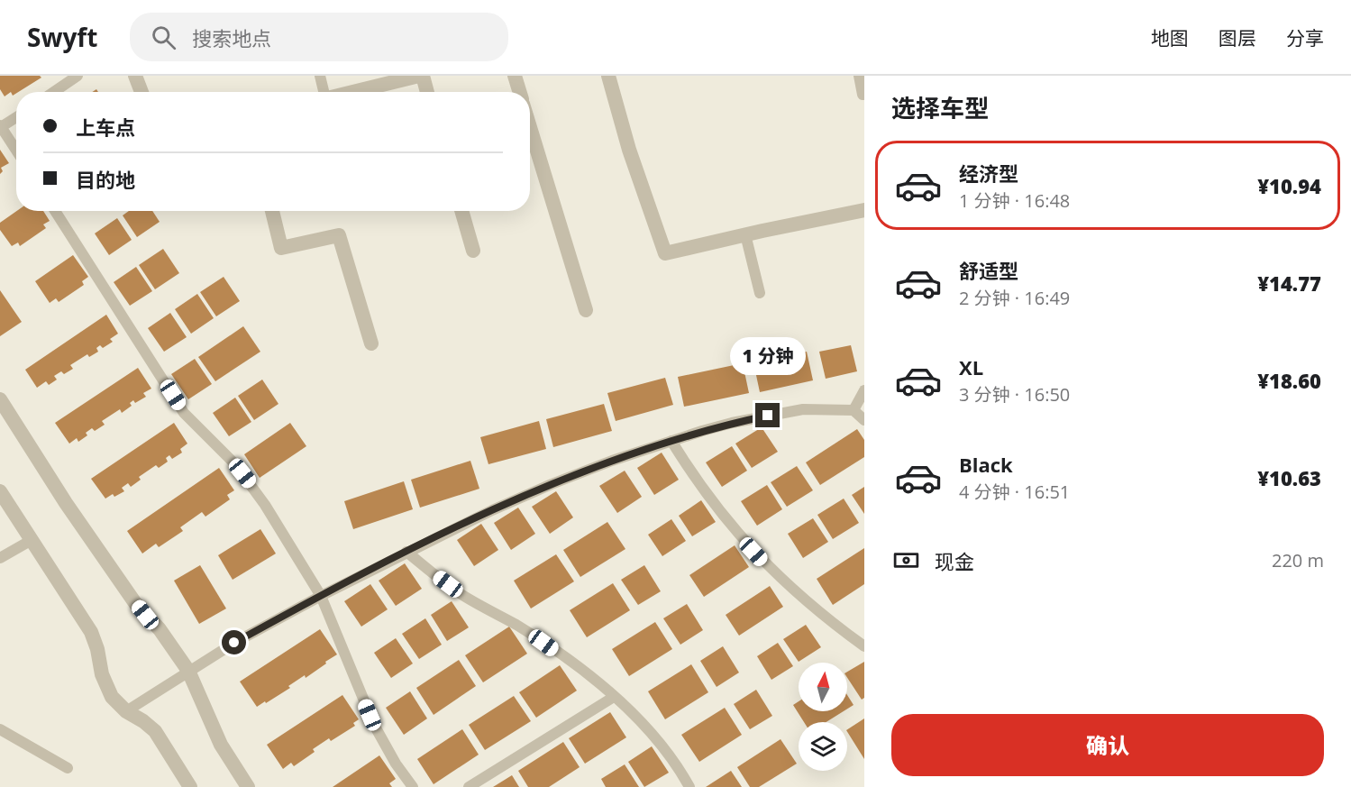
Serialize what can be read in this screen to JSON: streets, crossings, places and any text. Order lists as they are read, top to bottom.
{
  "north": "top",
  "page": {
    "header": "Swyft",
    "search": "搜索地点",
    "nav": ["地图", "图层", "分享"],
    "heading": "选择车型",
    "banner": ["上车点", "目的地"],
    "list": [
      {
        "name": "经济型",
        "note": "1 分钟 · 16:48",
        "value": "¥10.94"
      },
      {
        "name": "舒适型",
        "note": "2 分钟 · 16:49",
        "value": "¥14.77"
      },
      {
        "name": "XL",
        "note": "3 分钟 · 16:50",
        "value": "¥18.60"
      },
      {
        "name": "Black",
        "note": "4 分钟 · 16:51",
        "value": "¥10.63"
      }
    ],
    "bubble": "1 分钟",
    "pay": ["现金", "220 m"],
    "buttons": "确认"
  }
}
